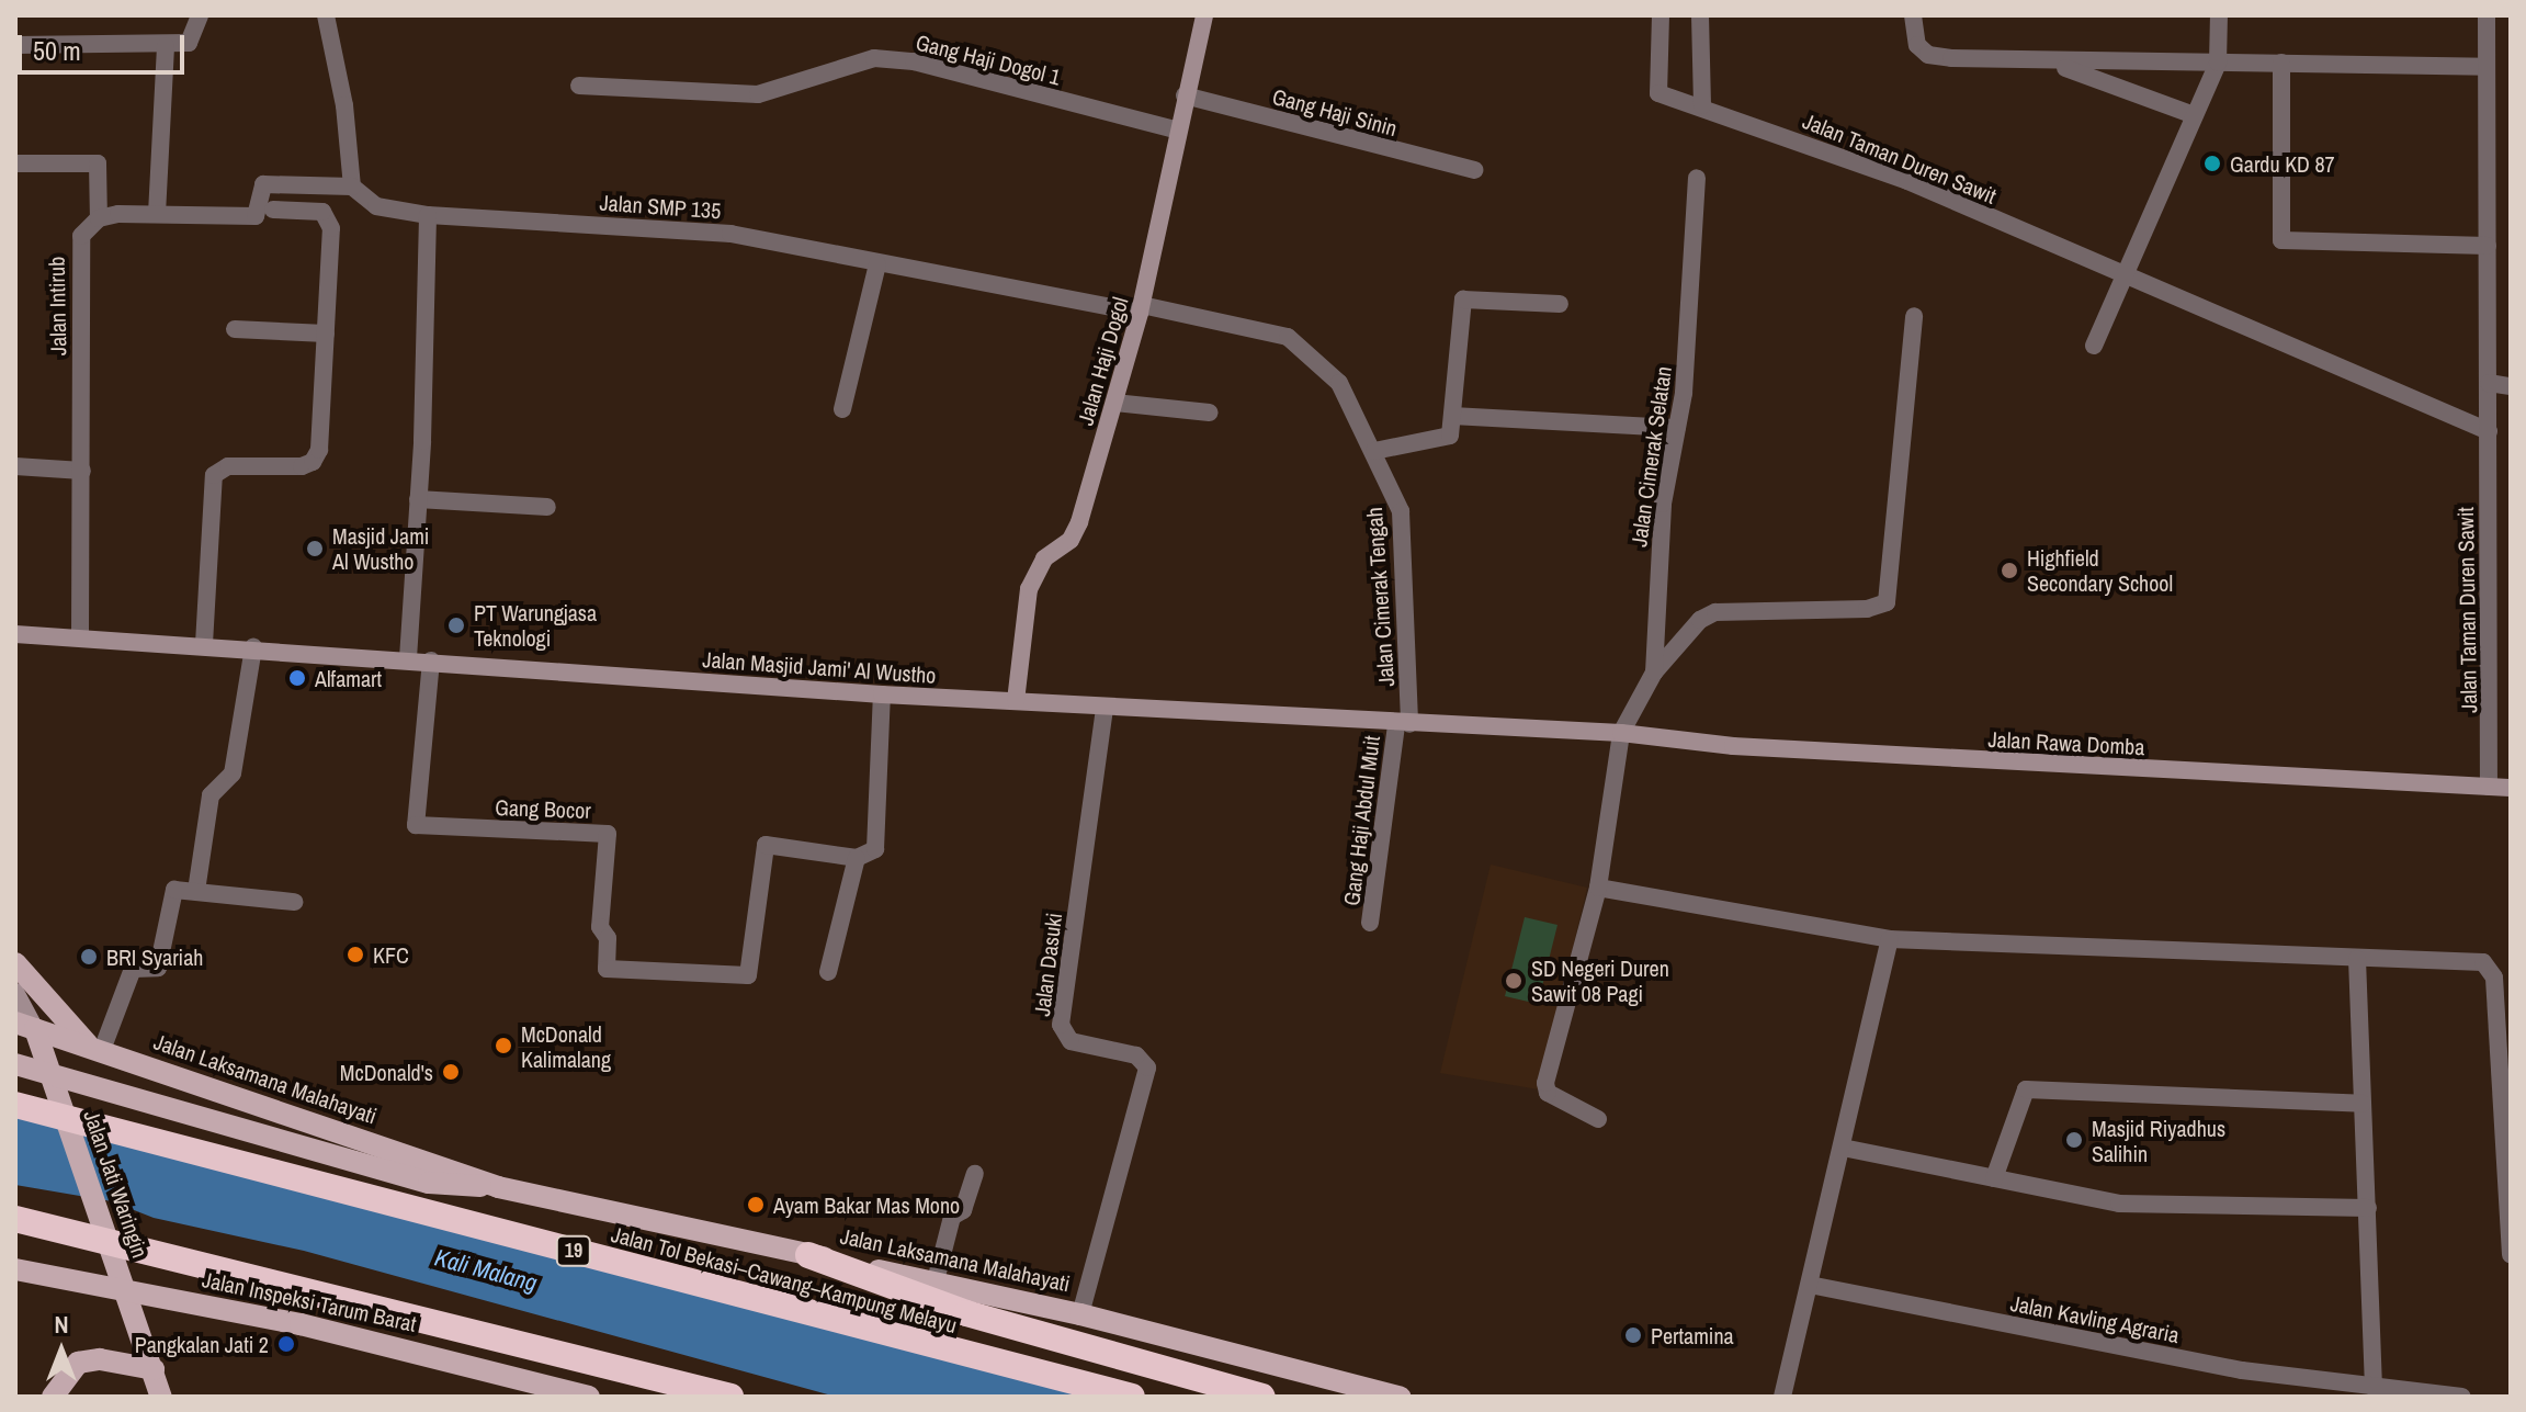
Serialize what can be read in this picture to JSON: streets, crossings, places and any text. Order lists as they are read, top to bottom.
{
  "streets": {
    "highway": ["19", "Jalan Tol Bekasi–Cawang–Kampung Melayu"],
    "main road": ["Jalan Laksamana Malahayati", "Jalan Jati Waringin", "Jalan Inspeksi Tarum Barat"],
    "street": [
      "Gang Haji Dogol 1",
      "Gang Haji Sinin",
      "Jalan Taman Duren Sawit",
      "Jalan SMP 135",
      "Jalan Intirub",
      "Jalan Haji Dogol",
      "Jalan Cimerak Selatan",
      "Jalan Cimerak Tengah",
      "Jalan Masjid Jami' Al Wustho",
      "Jalan Rawa Domba",
      "Gang Bocor",
      "Gang Haji Abdul Muit",
      "Jalan Dasuki",
      "Jalan Kavling Agraria"
    ]
  },
  "crossings": [
    ["Gang Haji Dogol 1", "Jalan Haji Dogol"],
    ["Gang Haji Sinin", "Jalan Haji Dogol"],
    ["Jalan Taman Duren Sawit", "Jalan Rawa Domba"],
    ["Jalan SMP 135", "Jalan Haji Dogol"],
    ["Jalan SMP 135", "Jalan Cimerak Tengah"],
    ["Jalan Intirub", "Jalan Masjid Jami' Al Wustho"],
    ["Jalan Haji Dogol", "Jalan Cimerak Tengah"],
    ["Jalan Haji Dogol", "Jalan Masjid Jami' Al Wustho"],
    ["Jalan Cimerak Selatan", "Jalan Masjid Jami' Al Wustho"],
    ["Jalan Cimerak Selatan", "Jalan Rawa Domba"],
    ["Jalan Cimerak Tengah", "Jalan Masjid Jami' Al Wustho"],
    ["Jalan Cimerak Tengah", "Gang Haji Abdul Muit"],
    ["Jalan Masjid Jami' Al Wustho", "Jalan Rawa Domba"],
    ["Jalan Masjid Jami' Al Wustho", "Gang Bocor"],
    ["Jalan Masjid Jami' Al Wustho", "Gang Haji Abdul Muit"],
    ["Jalan Masjid Jami' Al Wustho", "Jalan Dasuki"],
    ["Jalan Dasuki", "Jalan Laksamana Malahayati"],
    ["Jalan Laksamana Malahayati", "Jalan Jati Waringin"],
    ["Jalan Jati Waringin", "Jalan Inspeksi Tarum Barat"]
  ],
  "water": ["Kali Malang"],
  "places": [
    "Gardu KD 87",
    "Masjid Jami Al Wustho",
    "Highfield Secondary School",
    "PT Warungjasa Teknologi",
    "Alfamart",
    "KFC",
    "BRI Syariah",
    "SD Negeri Duren Sawit 08 Pagi",
    "McDonald Kalimalang",
    "McDonald's",
    "Masjid Riyadhus Salihin",
    "Ayam Bakar Mas Mono",
    "Pertamina",
    "Pangkalan Jati 2"
  ],
  "scale_bar": "50 m",
  "north": "top"
}
